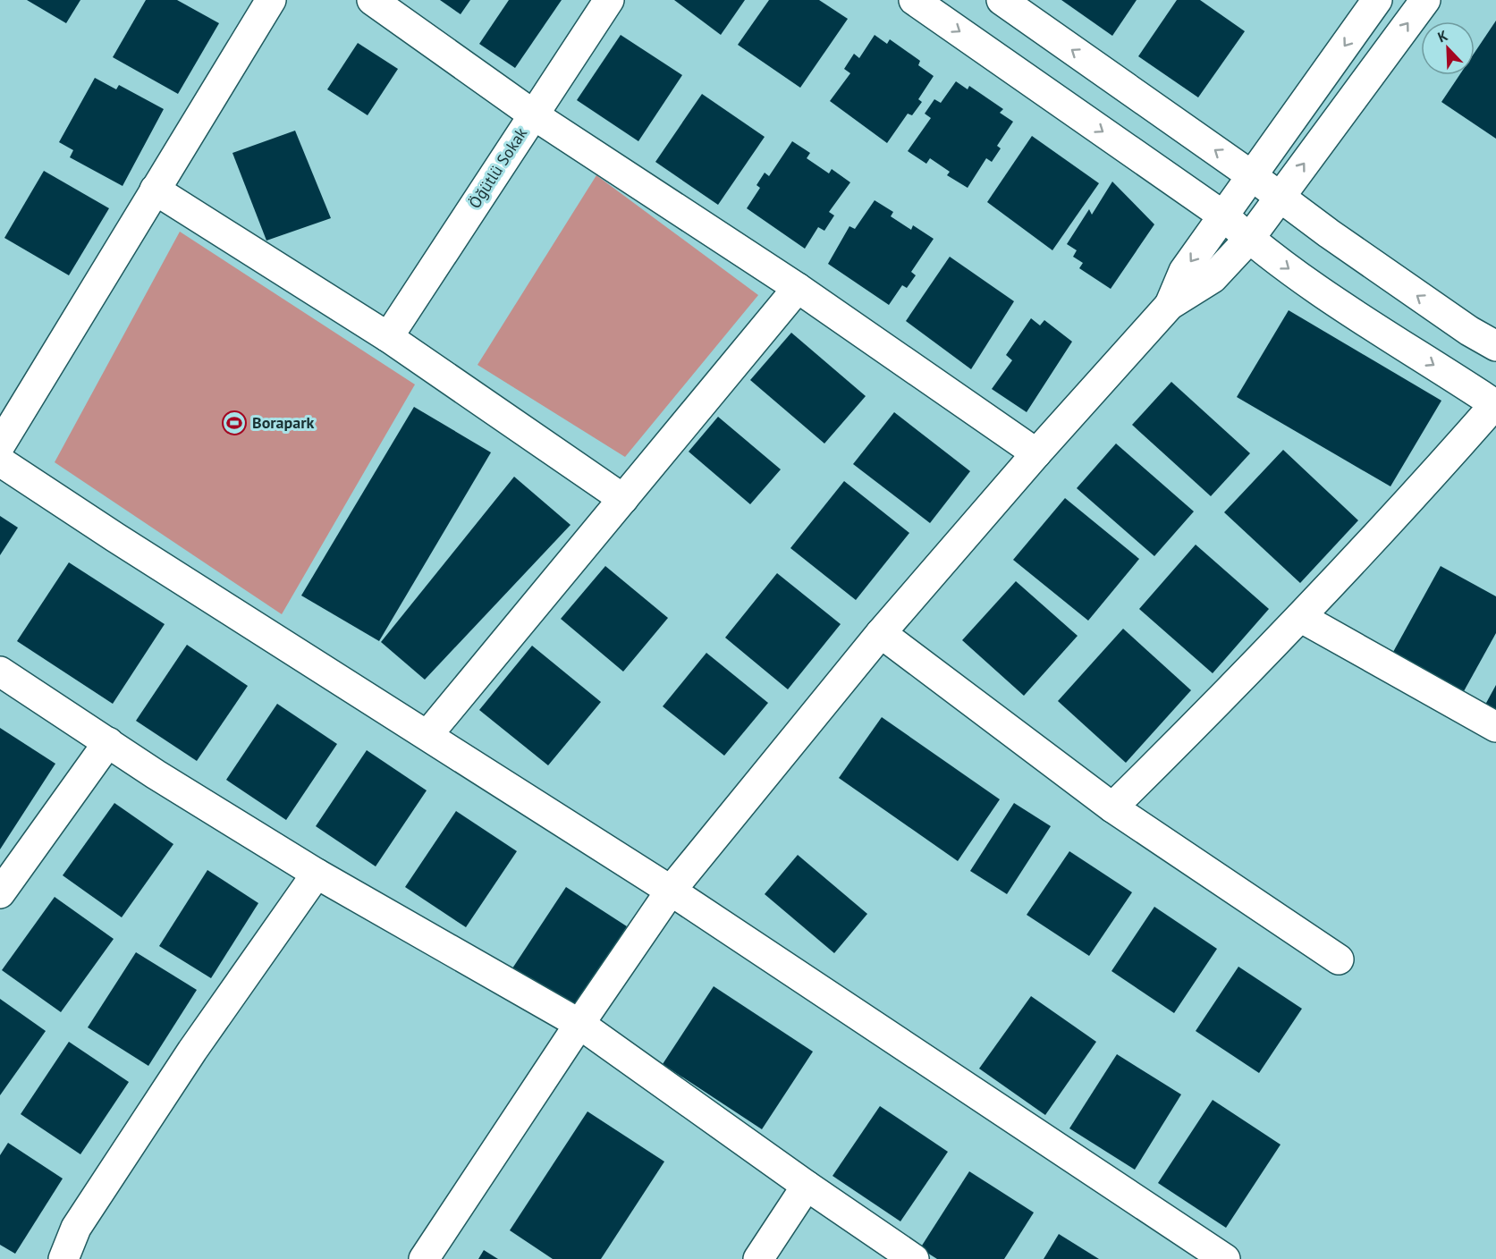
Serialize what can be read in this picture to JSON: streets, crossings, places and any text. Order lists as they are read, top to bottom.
{
  "streets": {
    "street": ["Öğütlü Sokak"]
  },
  "places": {
    "sports": ["Borapark"]
  },
  "north": "top left"
}
